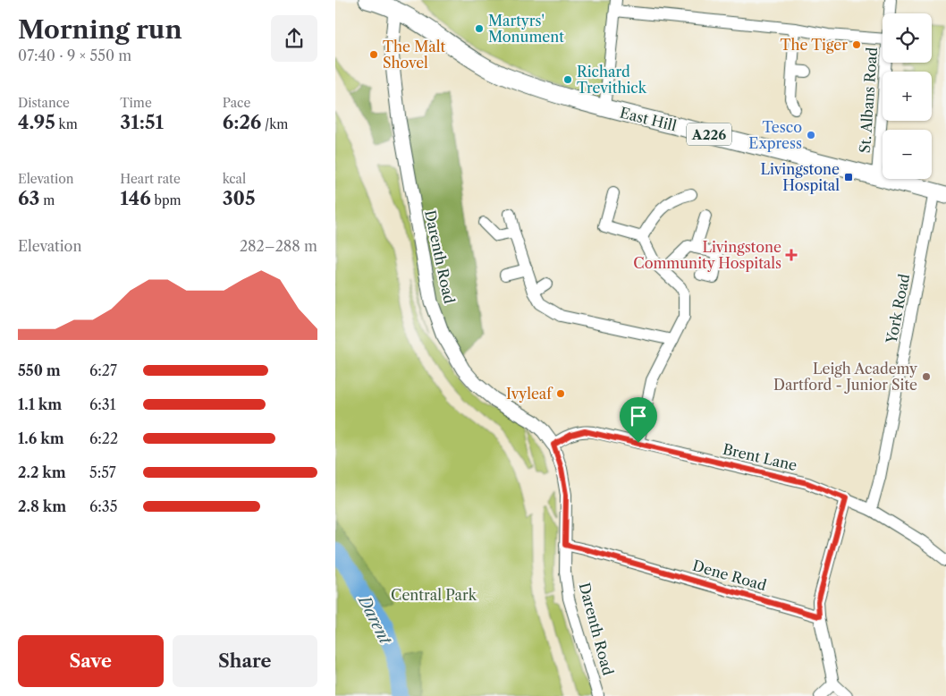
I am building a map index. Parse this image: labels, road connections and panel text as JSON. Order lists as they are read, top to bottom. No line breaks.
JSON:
{"streets":{"main road":["East Hill","A226"],"street":["St. Albans Road","Darenth Road","York Road","Brent Lane","Dene Road"]},"crossings":[["St. Albans Road","East Hill"],["East Hill","Darenth Road"],["East Hill","York Road"],["Darenth Road","Brent Lane"],["Darenth Road","Dene Road"],["York Road","Brent Lane"]],"water":["Darent"],"parks":["Central Park"],"places":{"other":["Martyrs' Monument","The Tiger","The Malt Shovel","Richard Trevithick","Tesco Express","Leigh Academy Dartford - Junior Site","Ivyleaf"],"transit":["Livingstone Hospital"],"health":["Livingstone Community Hospitals"]},"page":{"heading":["Morning run","07:40 · 9 × 550 m"],"map_buttons":["+","−"],"stats":[["Distance","4.95 km"],["Time","31:51"],["Pace","6:26 /km"],["Elevation","63 m"],["Heart rate","146 bpm"],["kcal","305"]],"chart":["Elevation","282–288 m"],"list":[{"name":"550 m","note":"6:27"},{"name":"1.1 km","note":"6:31"},{"name":"1.6 km","note":"6:22"},{"name":"2.2 km","note":"5:57"},{"name":"2.8 km","note":"6:35"}],"buttons":["Save","Share"]}}
